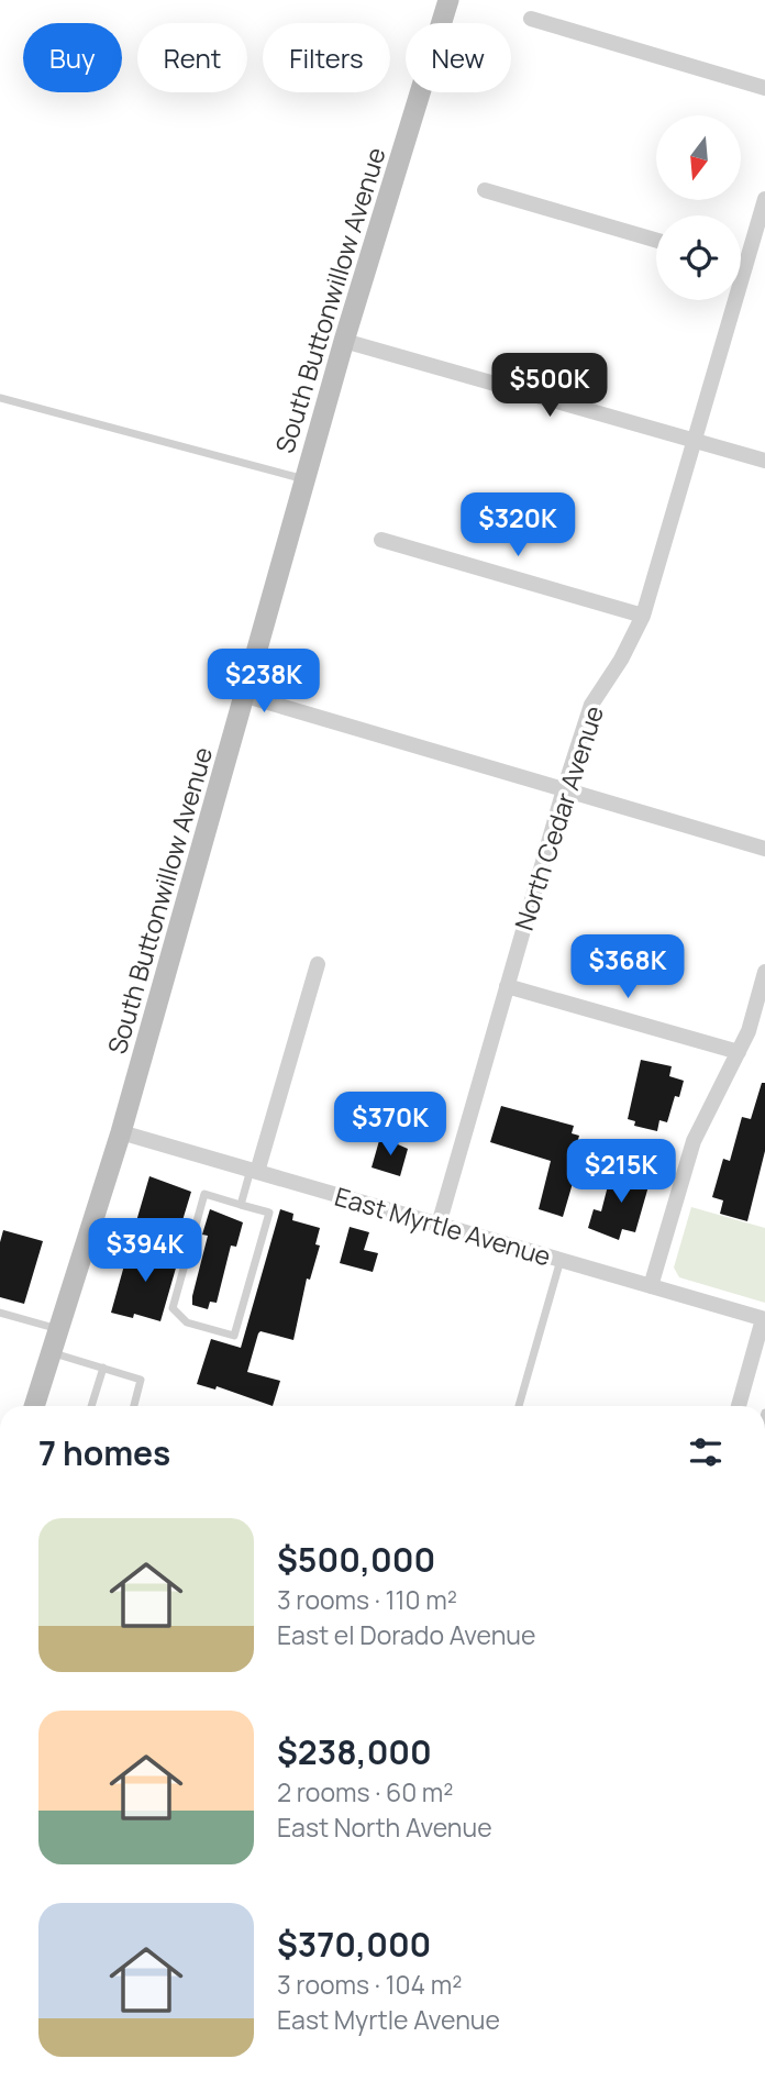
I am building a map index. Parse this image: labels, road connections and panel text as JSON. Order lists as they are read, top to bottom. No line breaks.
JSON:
{"streets":{"street":["South Buttonwillow Avenue","North Cedar Avenue","East Myrtle Avenue"]},"crossings":[["South Buttonwillow Avenue","East Myrtle Avenue"],["North Cedar Avenue","East Myrtle Avenue"]],"north":"bottom","page":{"chip":["Buy","Rent","Filters","New"],"price":["$500K","$320K","$238K","$368K","$370K","$215K","$394K"],"heading":"7 homes","list":[{"name":"$500,000","note":"3 rooms · 110 m² · East el Dorado Avenue"},{"name":"$238,000","note":"2 rooms · 60 m² · East North Avenue"},{"name":"$370,000","note":"3 rooms · 104 m² · East Myrtle Avenue"}]}}
